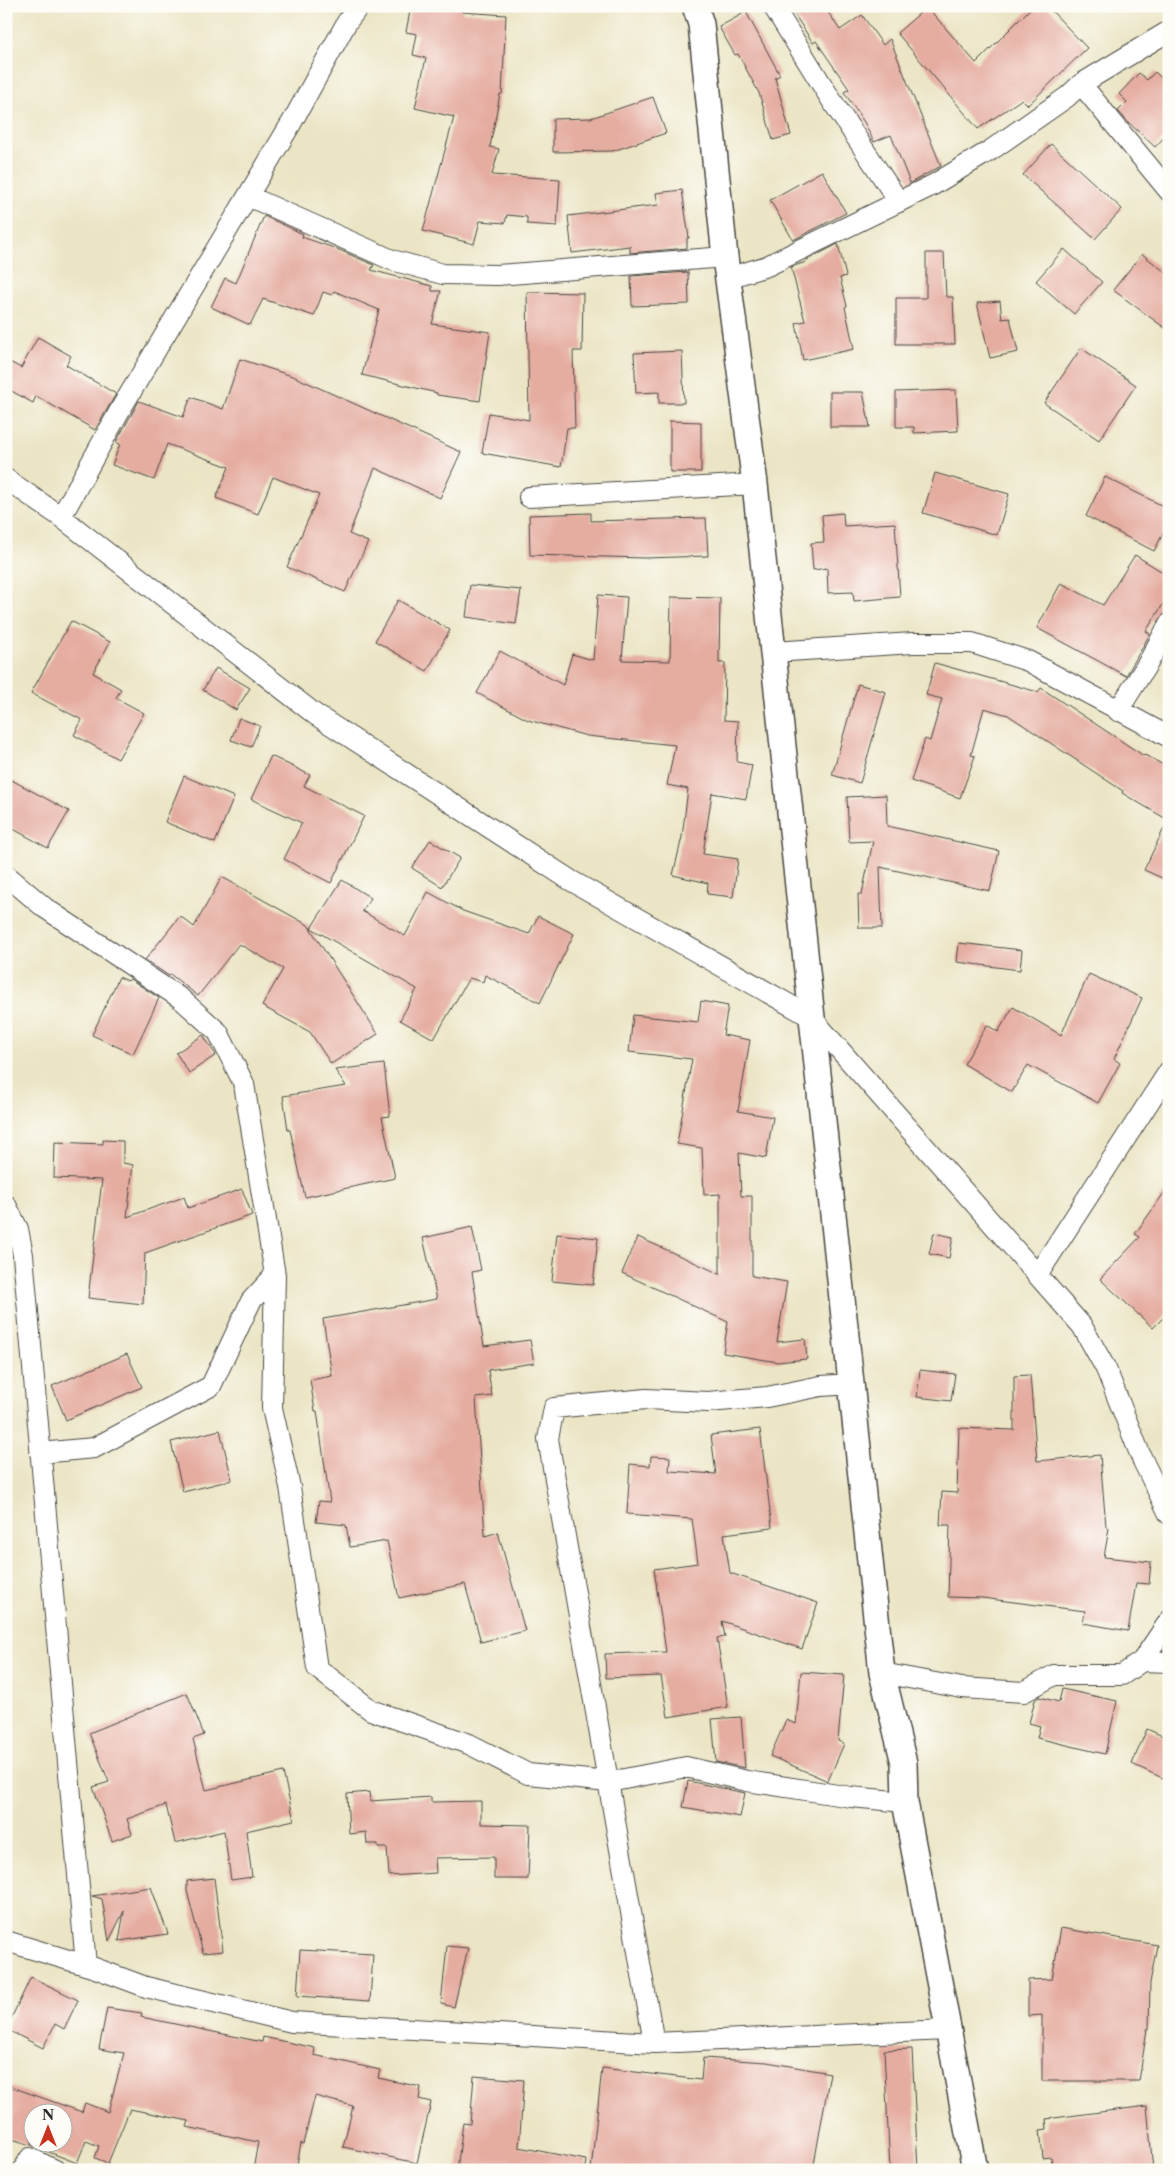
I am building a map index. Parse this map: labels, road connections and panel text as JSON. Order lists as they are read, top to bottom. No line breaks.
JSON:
{"north":"top"}
